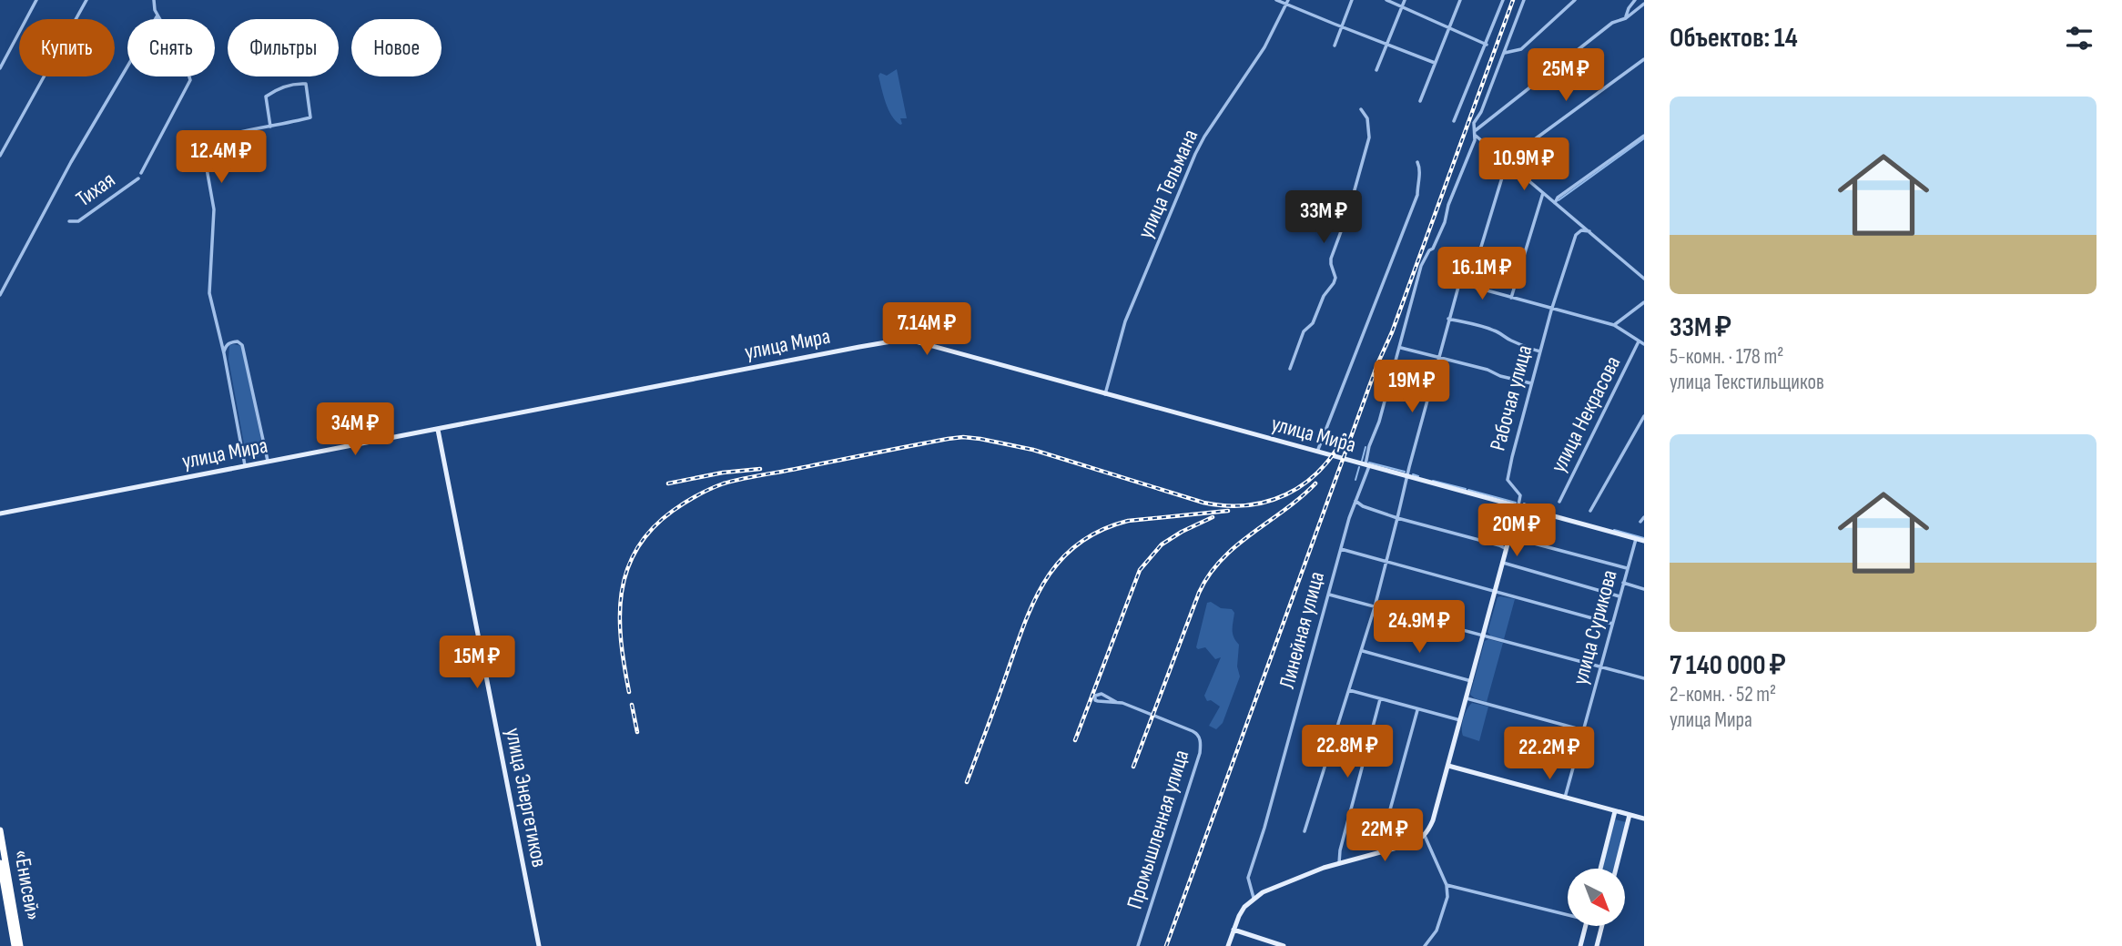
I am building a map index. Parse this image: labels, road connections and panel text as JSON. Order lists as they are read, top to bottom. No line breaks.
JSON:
{"streets":{"highway":["«Енисей»"],"main road":["улица Мира","улица Энергетиков"],"street":["улица Тельмана","Тихая","Рабочая улица","улица Некрасова","улица Сурикова","Линейная улица","Промышленная улица"]},"crossings":[["улица Тельмана","улица Мира"],["улица Мира","Рабочая улица"],["улица Мира","улица Сурикова"],["улица Мира","Линейная улица"],["улица Мира","улица Энергетиков"]],"north":"bottom right","page":{"heading":"Объектов: 14","chip":["Купить","Снять","Фильтры","Новое"],"price":["25M ₽","12.4M ₽","10.9M ₽","33M ₽","16.1M ₽","7.14M ₽","19M ₽","34M ₽","20M ₽","24.9M ₽","15M ₽","22.8M ₽","22.2M ₽","22M ₽"],"list":[{"name":"33M ₽","note":"5-комн. · 178 m² · улица Текстильщиков"},{"name":"7 140 000 ₽","note":"2-комн. · 52 m² · улица Мира"}]}}
